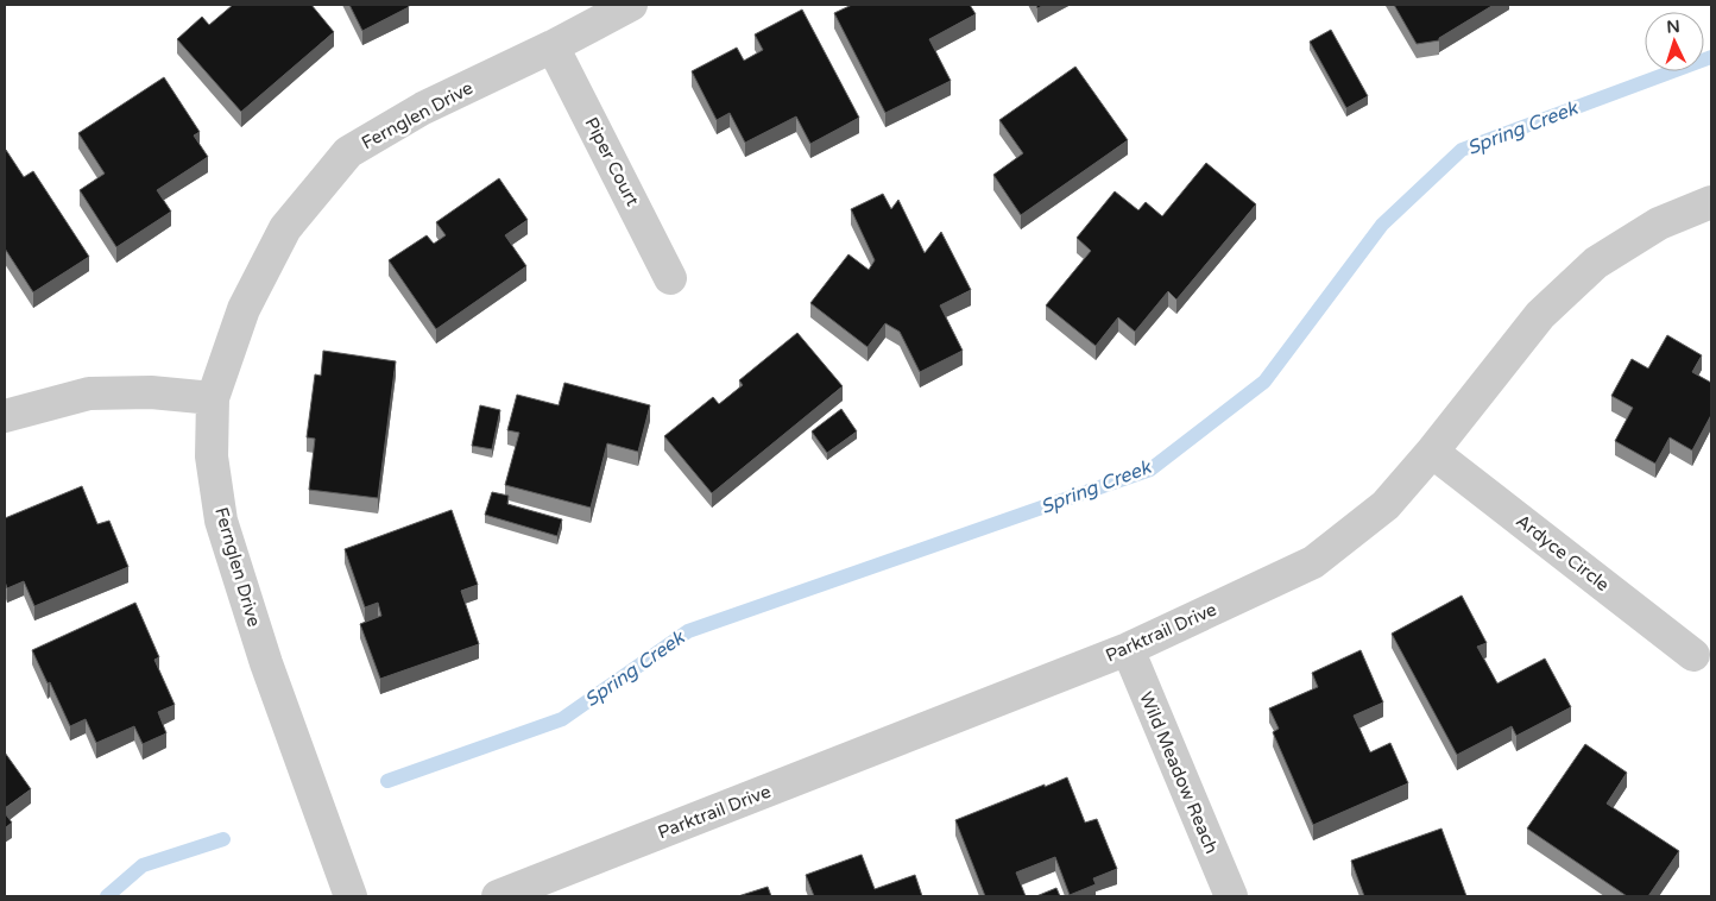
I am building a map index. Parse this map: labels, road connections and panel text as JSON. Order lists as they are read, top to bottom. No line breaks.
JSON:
{"streets":{"street":["Fernglen Drive","Piper Court","Ardyce Circle","Parktrail Drive","Wild Meadow Reach"]},"crossings":[["Fernglen Drive","Piper Court"],["Ardyce Circle","Parktrail Drive"],["Parktrail Drive","Wild Meadow Reach"]],"water":["Spring Creek"],"north":"top"}
